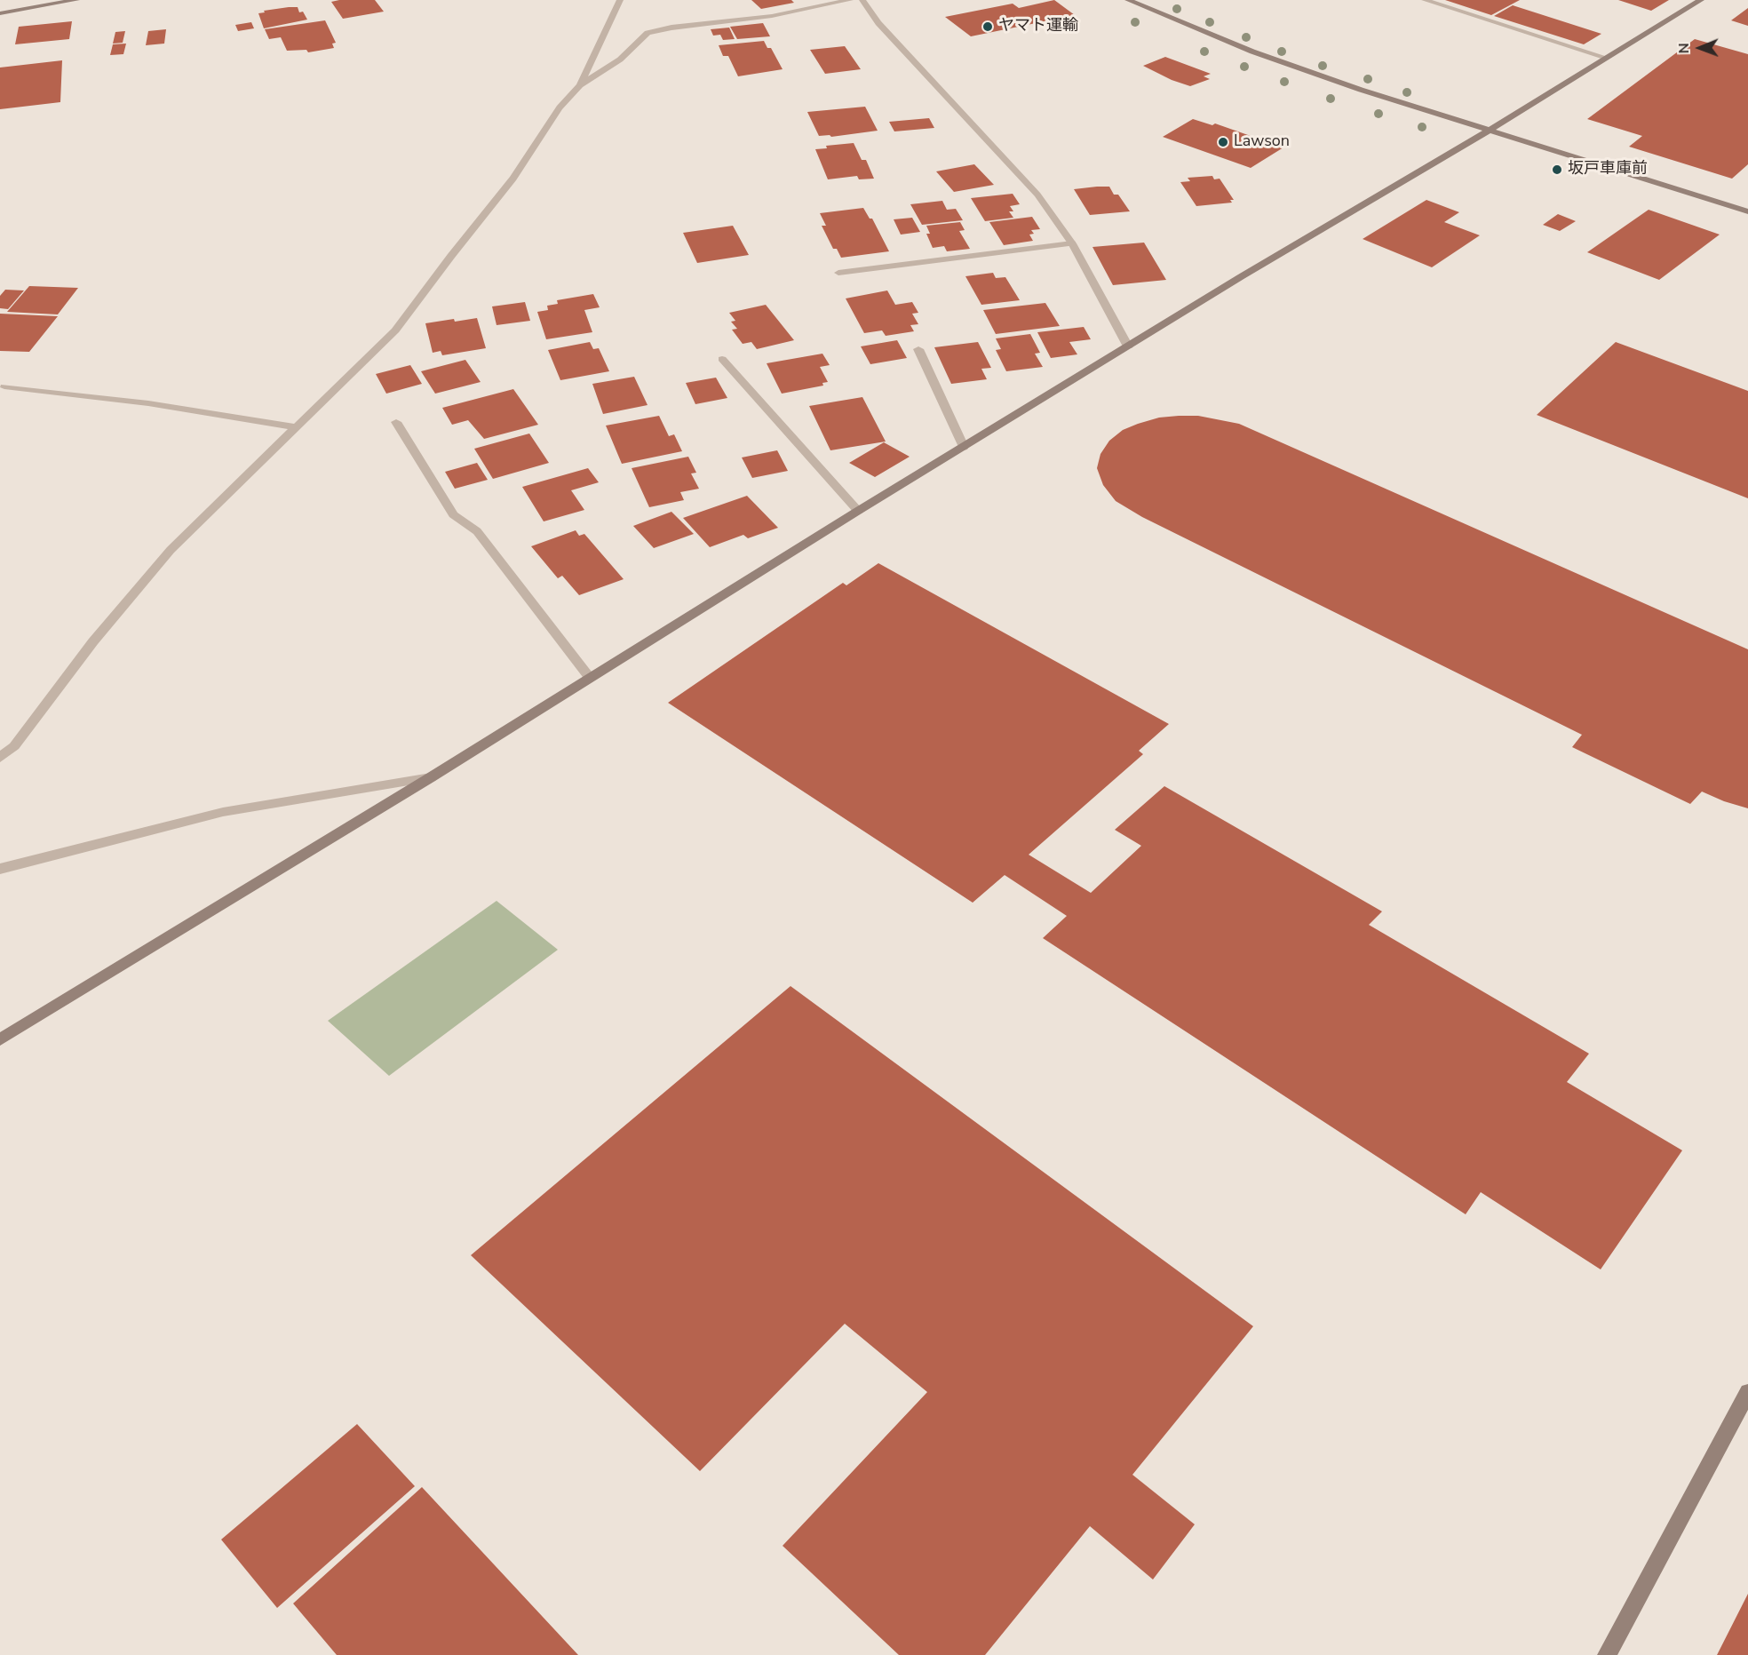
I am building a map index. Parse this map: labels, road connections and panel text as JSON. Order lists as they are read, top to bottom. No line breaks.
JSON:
{"places":["ヤマト運輸","Lawson","坂戸車庫前"],"north":"left"}
